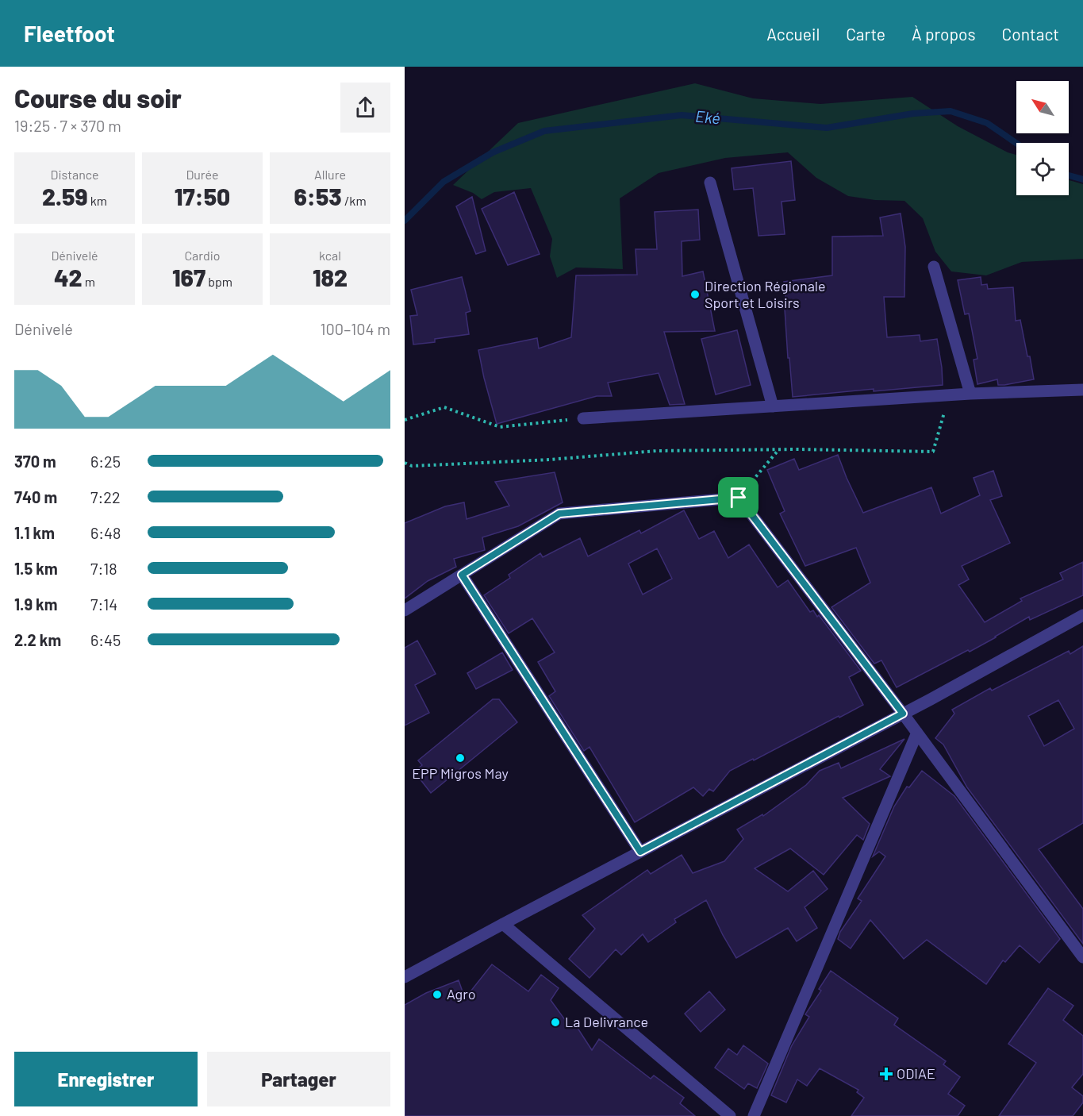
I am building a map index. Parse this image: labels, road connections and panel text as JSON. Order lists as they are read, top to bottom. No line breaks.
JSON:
{"water":["Eké"],"places":{"other":["Direction Régionale Sport et Loisirs","EPP Migros May","Agro","La Delivrance"],"health":["ODIAE"]},"north":"top left","page":{"header":"Fleetfoot","nav":["Accueil","Carte","À propos","Contact"],"heading":["Course du soir","19:25 · 7 × 370 m"],"stats":[["Distance","2.59 km"],["Durée","17:50"],["Allure","6:53 /km"],["Dénivelé","42 m"],["Cardio","167 bpm"],["kcal","182"]],"chart":["Dénivelé","100–104 m"],"list":[{"name":"370 m","note":"6:25"},{"name":"740 m","note":"7:22"},{"name":"1.1 km","note":"6:48"},{"name":"1.5 km","note":"7:18"},{"name":"1.9 km","note":"7:14"},{"name":"2.2 km","note":"6:45"}],"buttons":["Enregistrer","Partager"]}}
